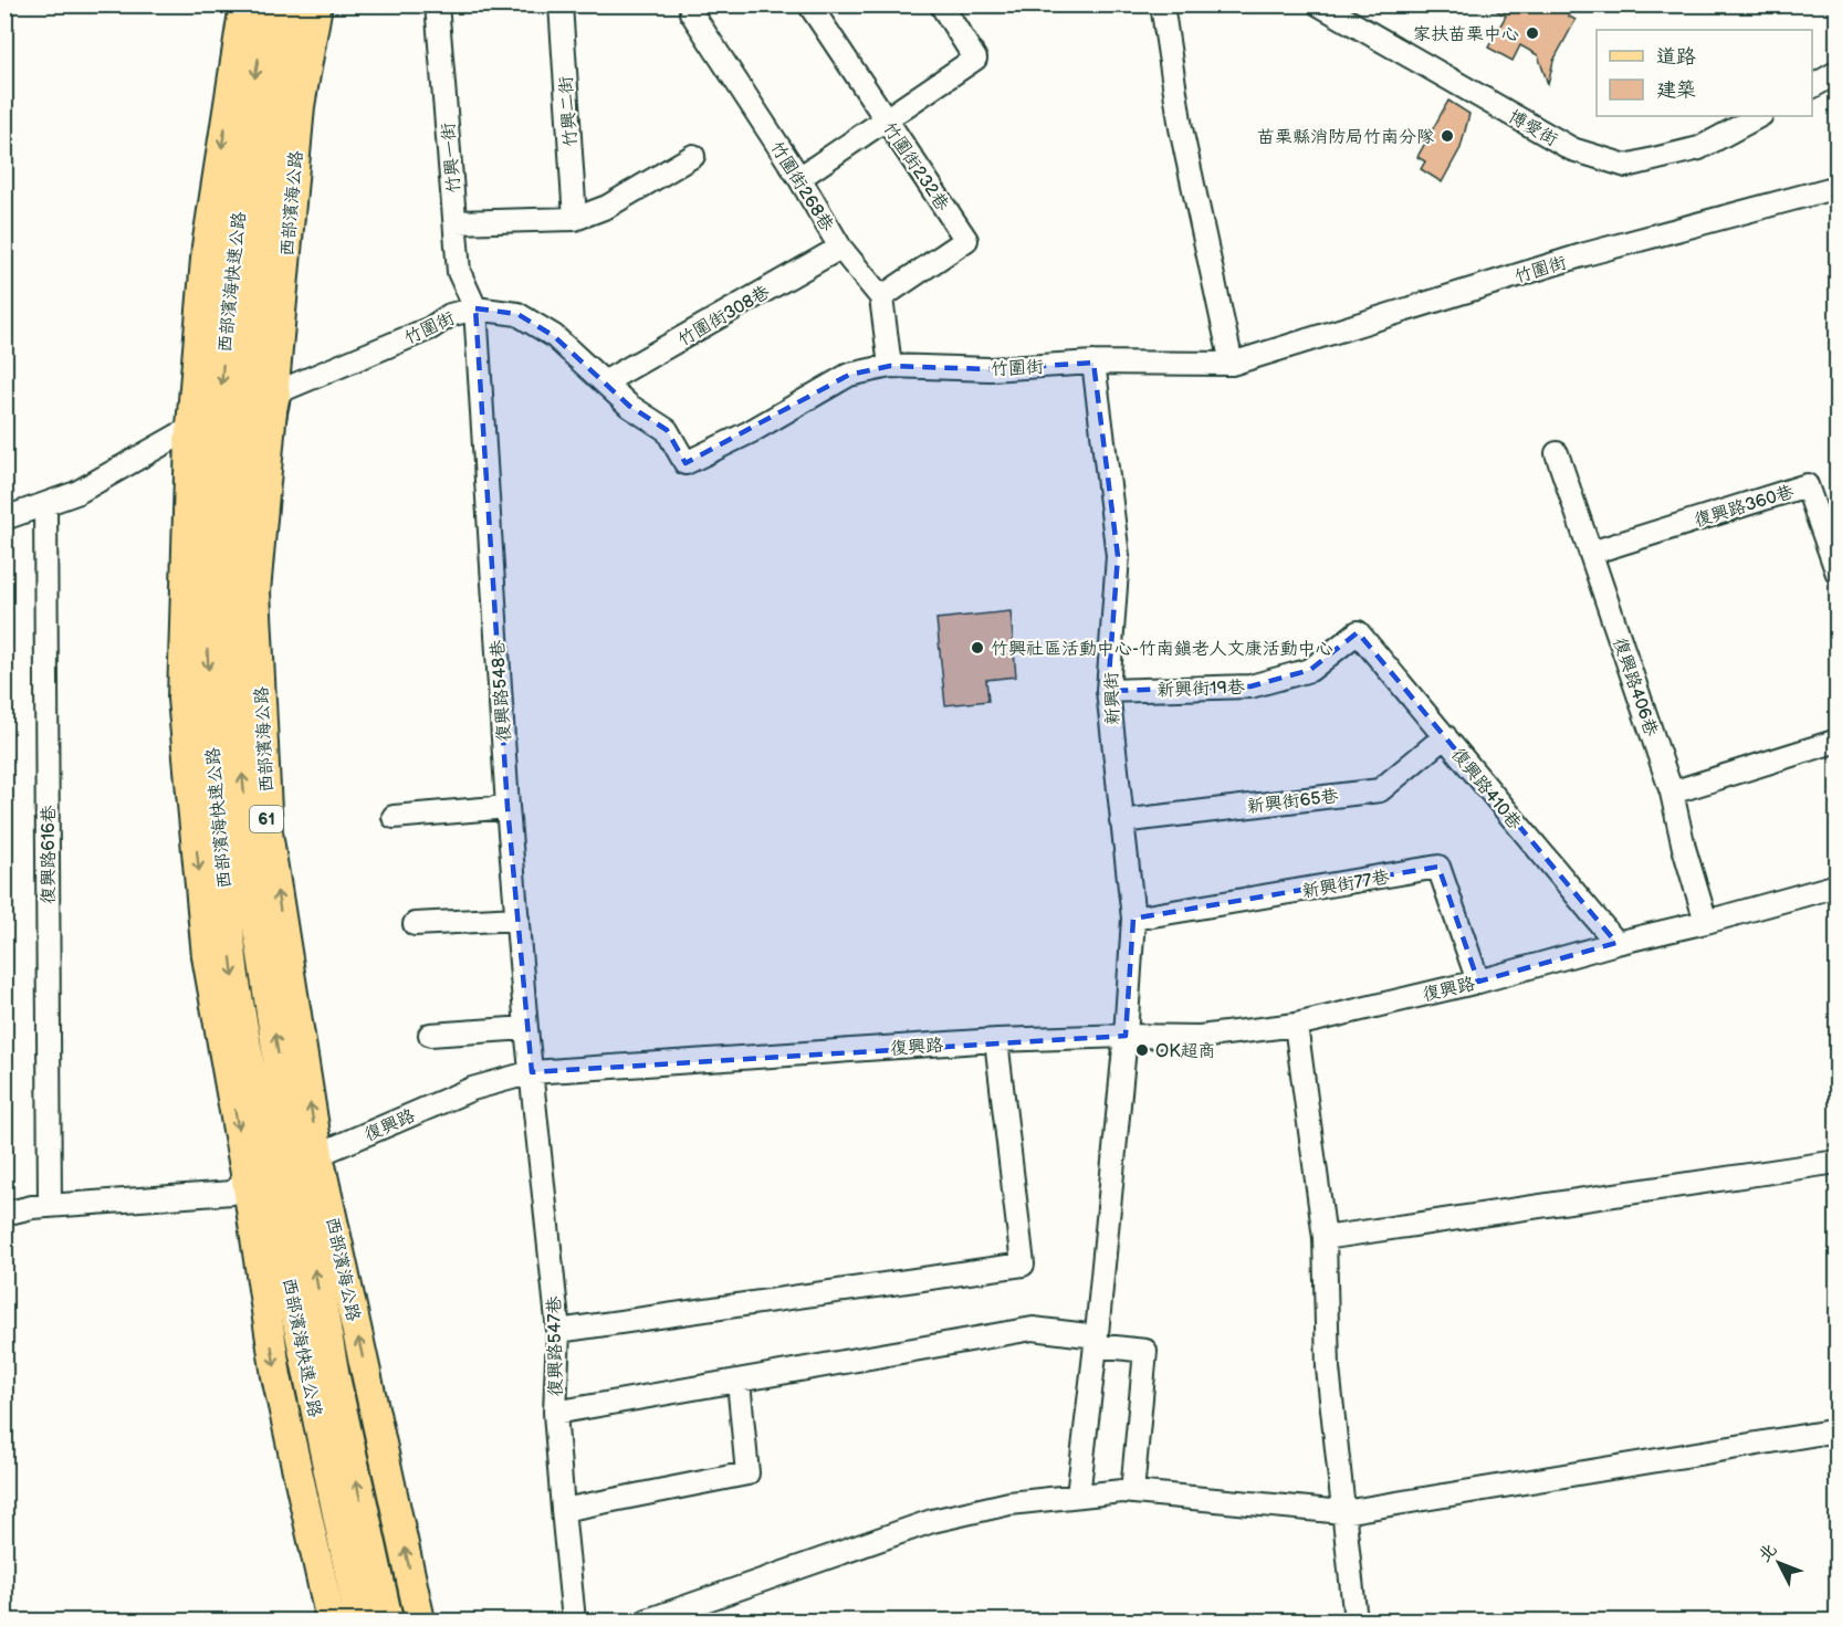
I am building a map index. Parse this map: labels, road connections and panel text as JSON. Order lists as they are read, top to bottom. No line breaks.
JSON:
{"streets":{"highway":["西部濱海快速公路","61"],"main road":["西部濱海公路"],"street":["竹興二街","博愛街","竹興一街","竹圍街232巷","竹圍街268巷","竹圍街","竹圍街308巷","復興路360巷","復興路406巷","新興街19巷","復興路548巷","新興街","復興路410巷","新興街65巷","復興路616巷","新興街77巷","復興路","復興路547巷"]},"crossings":[["竹興一街","竹圍街"],["竹興一街","復興路548巷"],["竹圍街232巷","竹圍街268巷"],["竹圍街268巷","竹圍街308巷"],["西部濱海公路","竹圍街"],["西部濱海公路","西部濱海快速公路"],["西部濱海公路","復興路"],["竹圍街","竹圍街308巷"],["竹圍街","復興路548巷"],["竹圍街","新興街"],["西部濱海快速公路","復興路"],["復興路360巷","復興路406巷"],["復興路406巷","復興路"],["新興街19巷","新興街"],["新興街19巷","復興路410巷"],["復興路548巷","復興路"],["復興路548巷","復興路547巷"],["新興街","新興街65巷"],["新興街","新興街77巷"],["新興街","復興路"],["復興路410巷","新興街65巷"],["復興路410巷","復興路"],["復興路616巷","復興路"],["新興街77巷","復興路"],["復興路","復興路547巷"]],"places":["家扶苗栗中心","苗栗縣消防局竹南分隊","竹興社區活動中心-竹南鎮老人文康活動中心","OK超商"],"legend":["道路","建築"],"north":"top left"}
